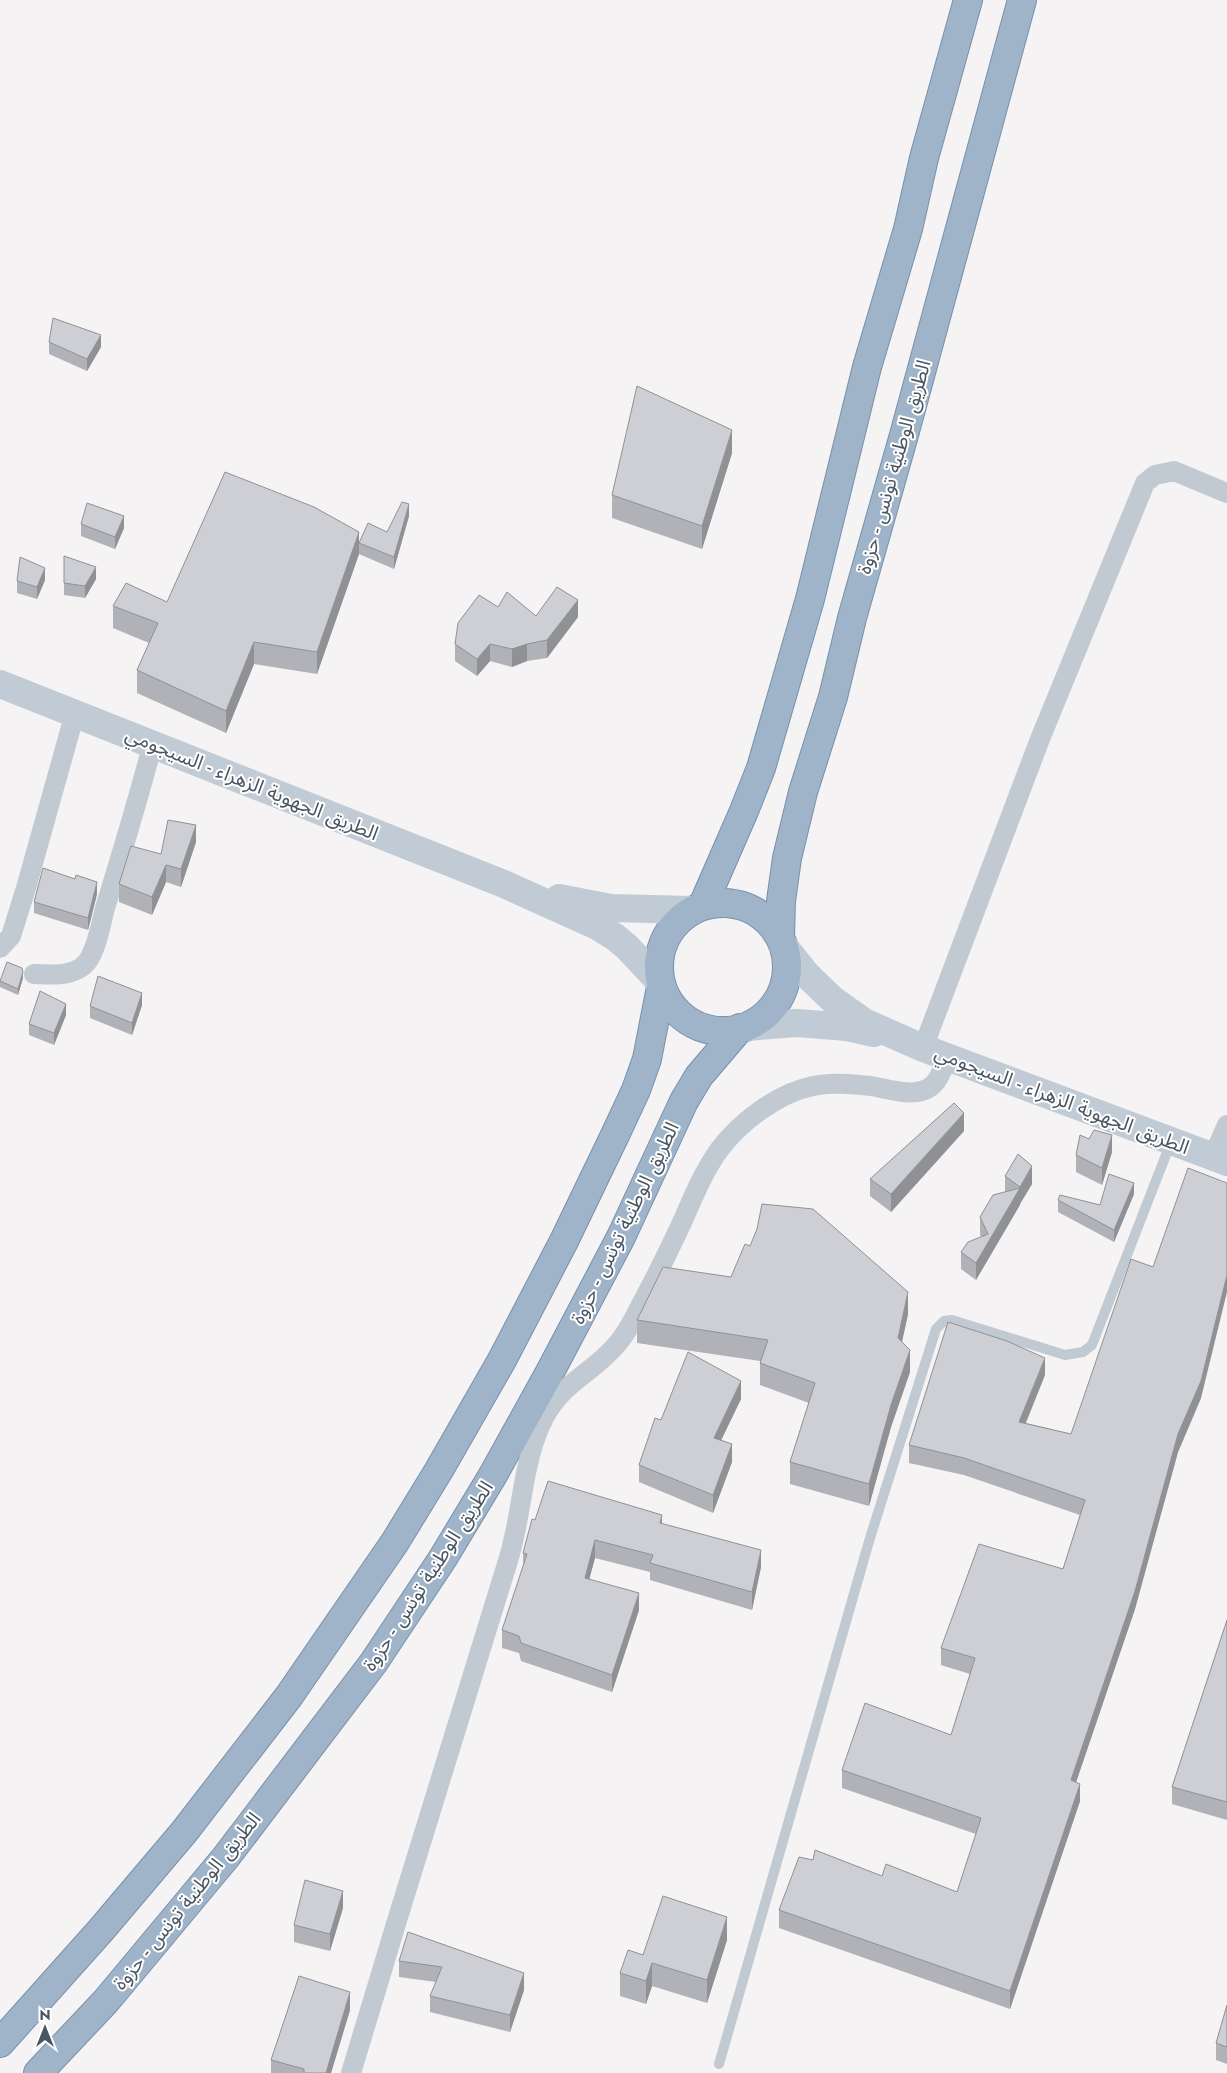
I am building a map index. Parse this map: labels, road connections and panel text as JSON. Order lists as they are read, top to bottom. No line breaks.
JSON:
{"streets":{"highway":["الطريق الوطنية تونس - حزوة"],"main road":["الطريق الجهوية الزهراء - السيجومي"]},"crossings":[["الطريق الوطنية تونس - حزوة","الطريق الجهوية الزهراء - السيجومي"]],"north":"top"}
